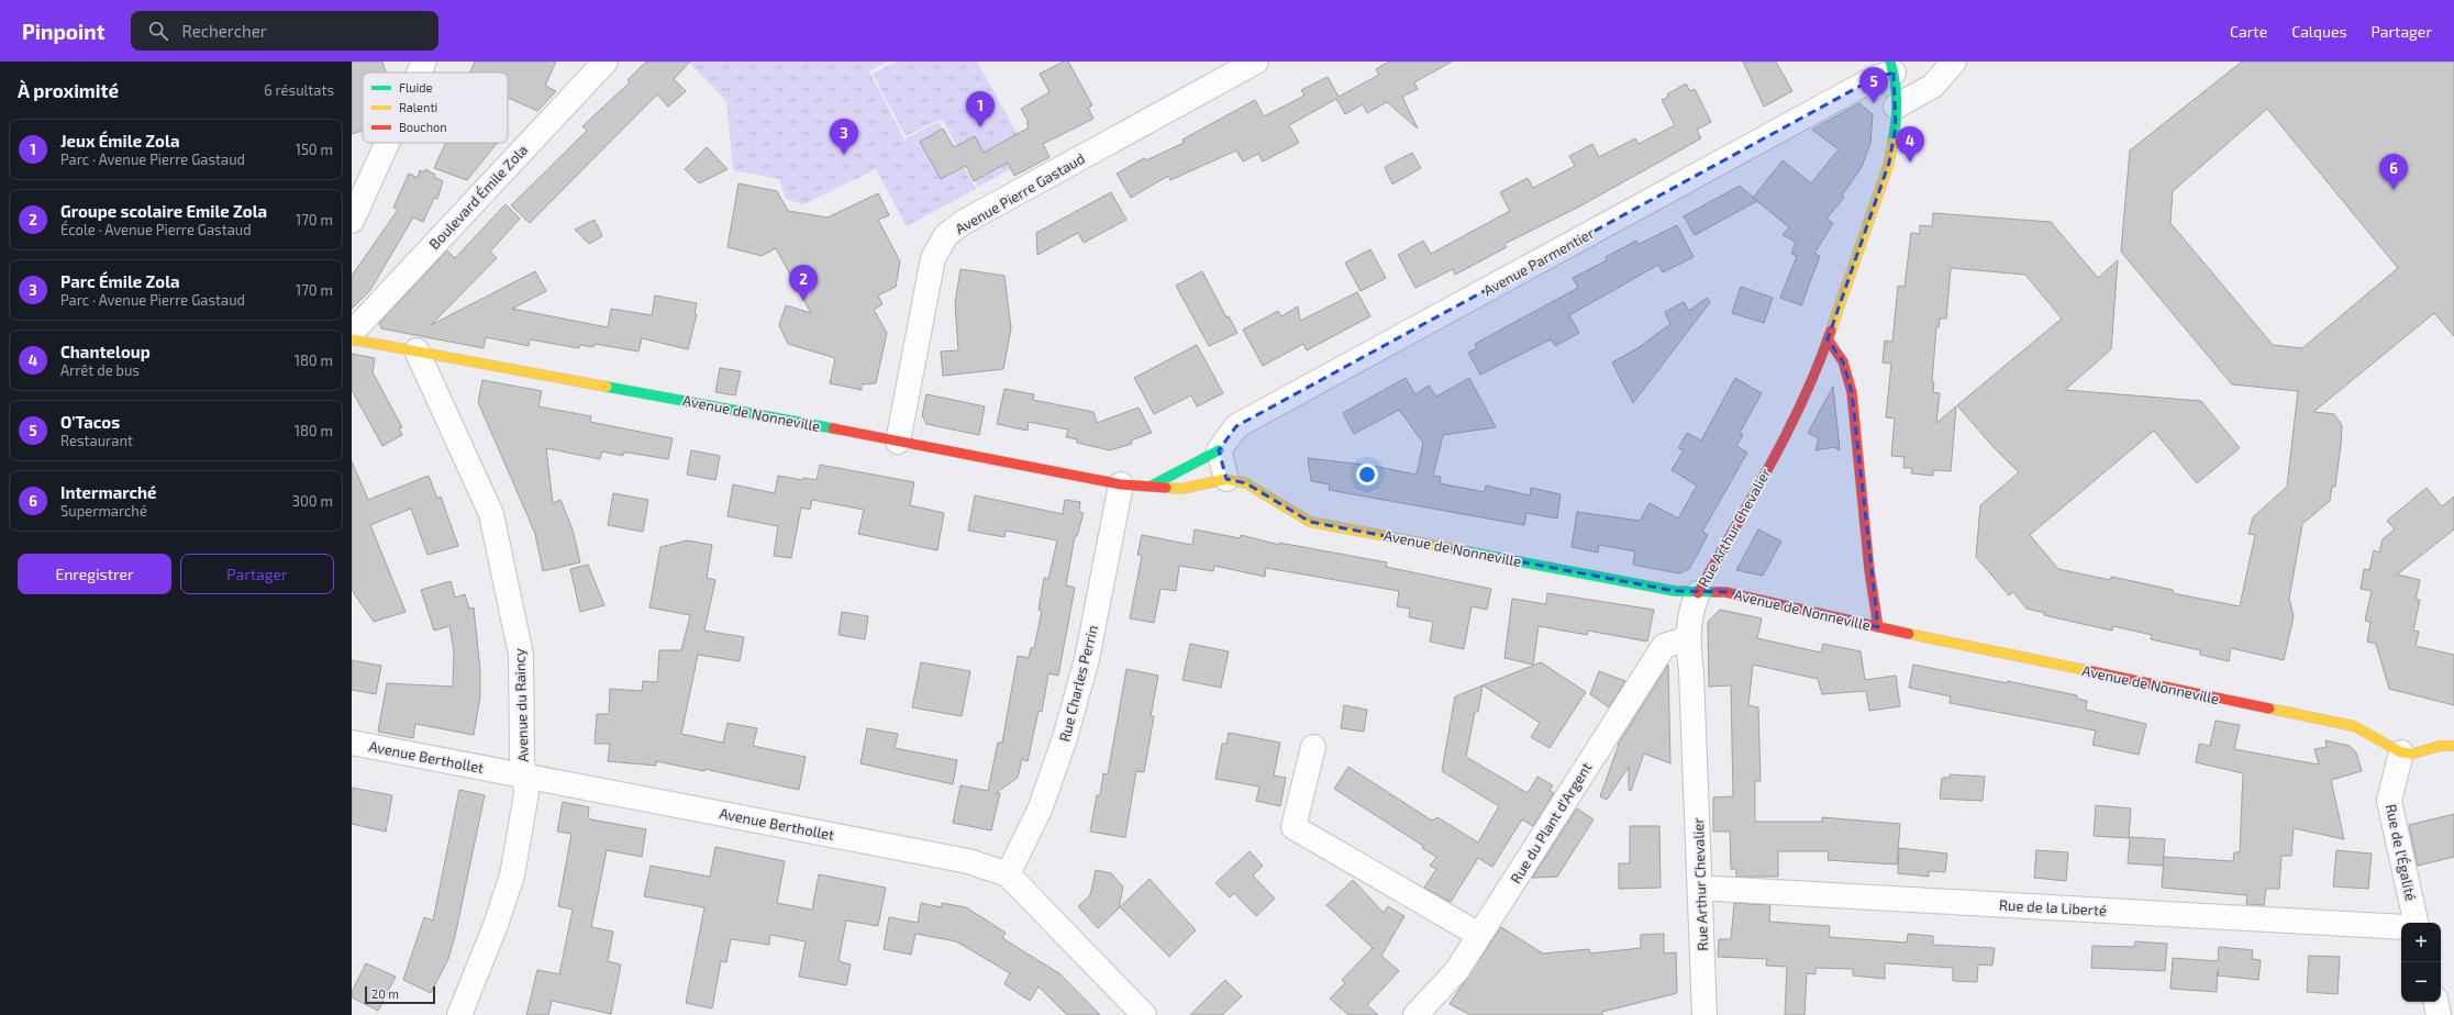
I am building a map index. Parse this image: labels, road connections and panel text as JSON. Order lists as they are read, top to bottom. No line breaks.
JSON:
{"streets":{"street":["Avenue Pierre Gastaud","Boulevard Émile Zola","Avenue Parmentier","Avenue de Nonneville","Rue Arthur Chevalier","Rue Charles Perrin","Avenue du Raincy","Avenue Berthollet","Rue du Plant d'Argent","Rue de l'Égalité","Rue de la Liberté"]},"crossings":[["Avenue Pierre Gastaud","Avenue de Nonneville"],["Avenue Parmentier","Avenue de Nonneville"],["Avenue Parmentier","Rue Arthur Chevalier"],["Avenue de Nonneville","Rue Arthur Chevalier"],["Avenue de Nonneville","Rue Charles Perrin"],["Avenue de Nonneville","Avenue du Raincy"],["Avenue de Nonneville","Rue de l'Égalité"],["Rue Arthur Chevalier","Rue du Plant d'Argent"],["Rue Arthur Chevalier","Rue de la Liberté"],["Rue Charles Perrin","Avenue Berthollet"],["Avenue du Raincy","Avenue Berthollet"]],"legend":["Fluide","Ralenti","Bouchon"],"scale_bar":"20 m","page":{"header":"Pinpoint","search":"Rechercher","nav":["Carte","Calques","Partager"],"heading":["À proximité","6 résultats"],"pins":["5","1","3","4","6","2"],"list":[{"mark":"1","name":"Jeux Émile Zola","note":"Parc · Avenue Pierre Gastaud","value":"150 m"},{"mark":"2","name":"Groupe scolaire Emile Zola","note":"École · Avenue Pierre Gastaud","value":"170 m"},{"mark":"3","name":"Parc Émile Zola","note":"Parc · Avenue Pierre Gastaud","value":"170 m"},{"mark":"4","name":"Chanteloup","note":"Arrêt de bus","value":"180 m"},{"mark":"5","name":"O'Tacos","note":"Restaurant","value":"180 m"},{"mark":"6","name":"Intermarché","note":"Supermarché","value":"300 m"}],"buttons":["Enregistrer","Partager"],"map_buttons":["+","−"],"scale":"20 m"}}
